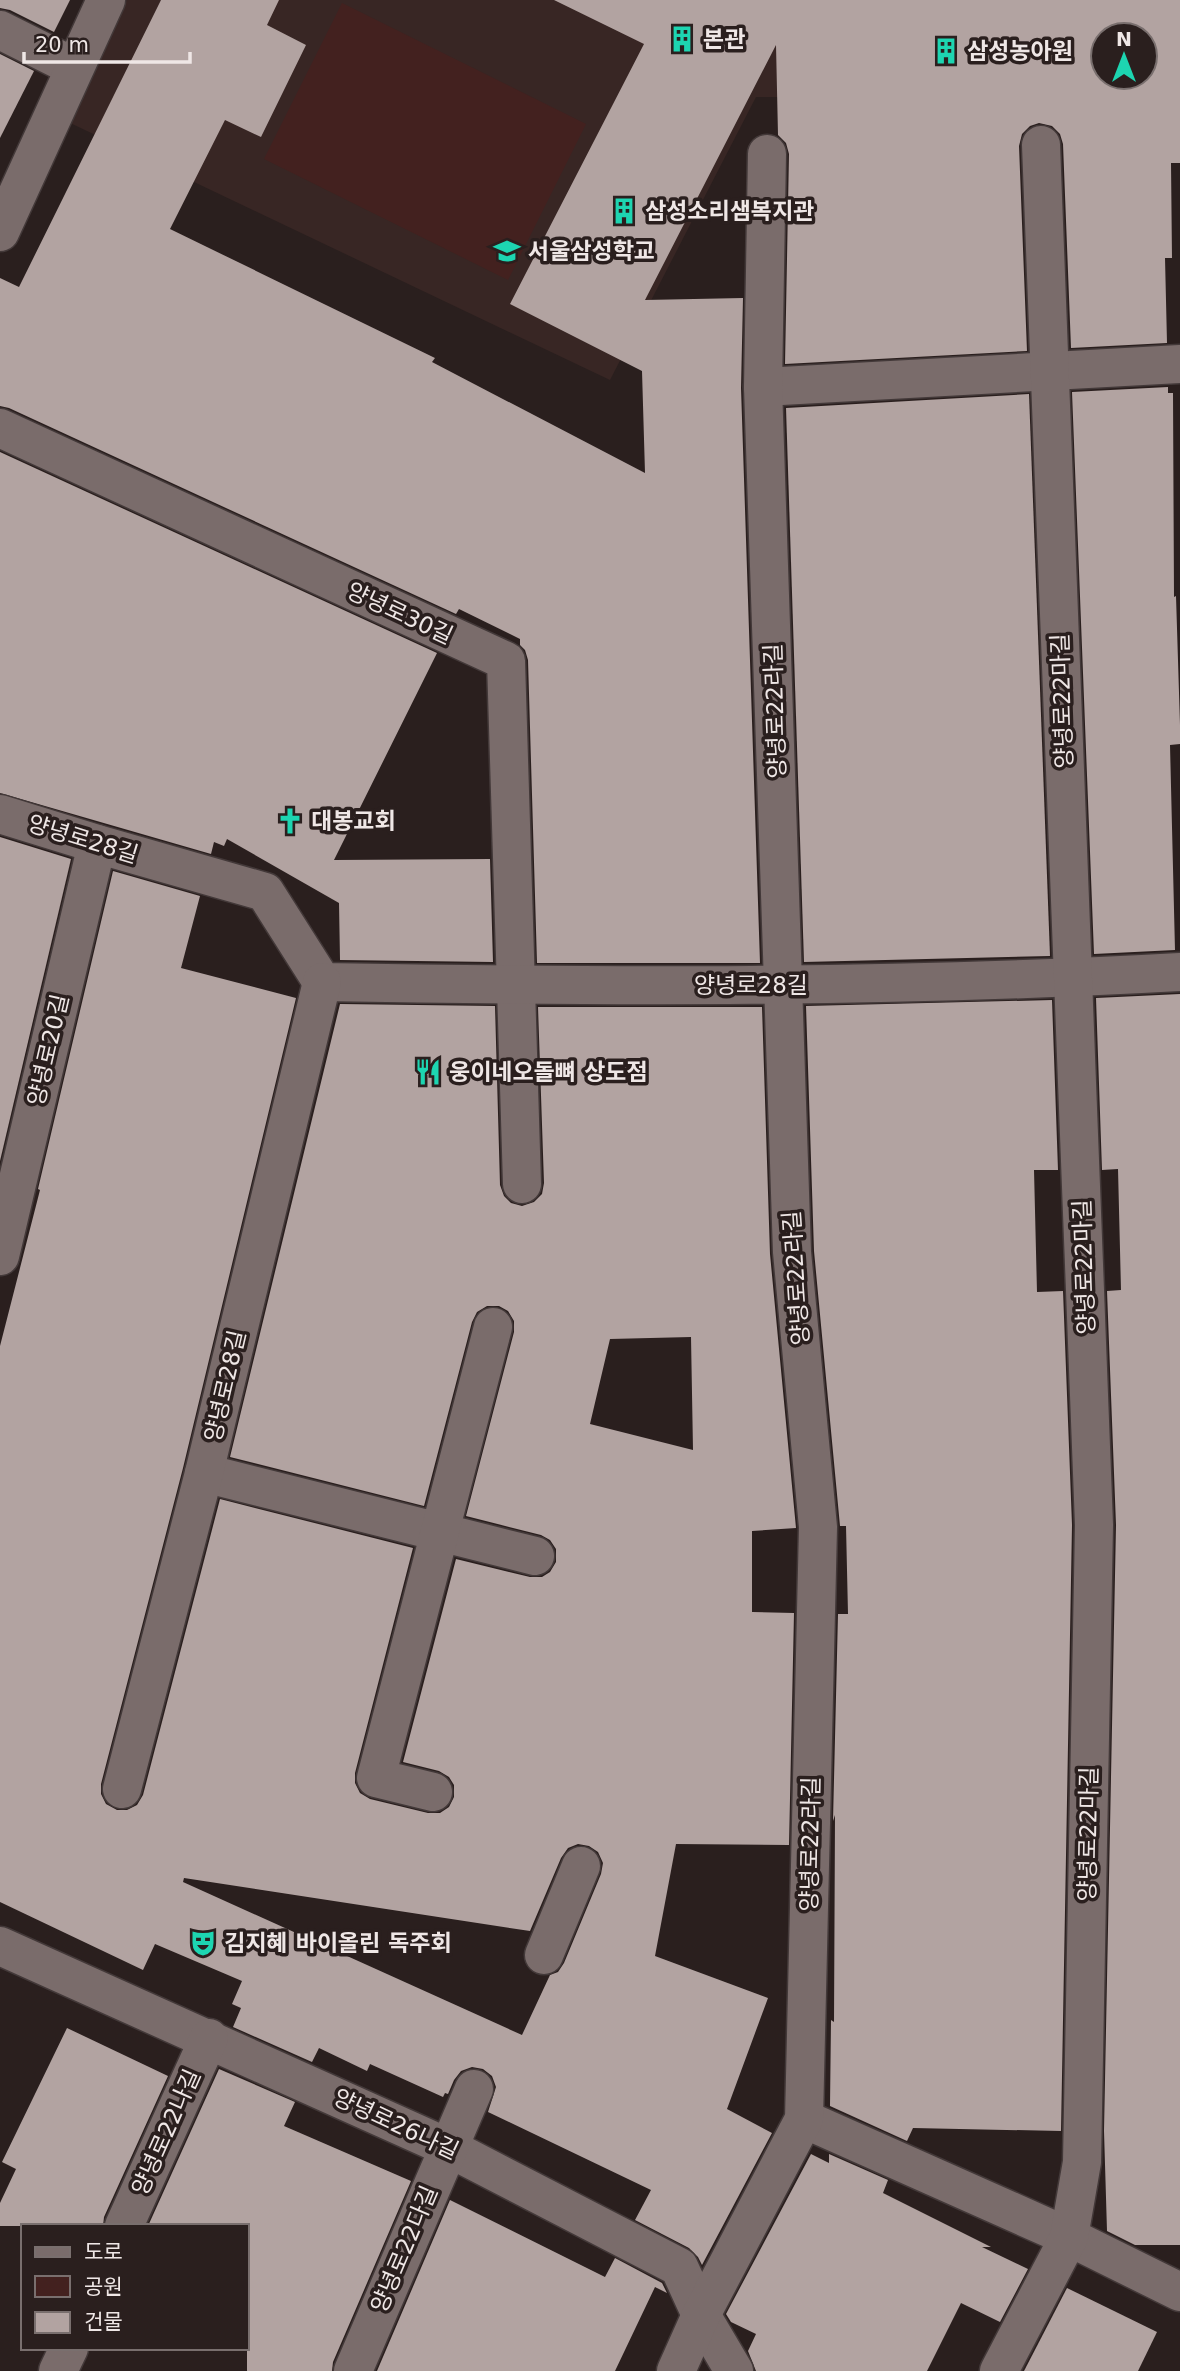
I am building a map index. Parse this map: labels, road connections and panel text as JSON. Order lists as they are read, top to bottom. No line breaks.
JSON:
{"streets":{"street":["양녕로30길","양녕로22마길","양녕로22라길","양녕로28길","양녕로20길","양녕로26나길","양녕로22나길","양녕로22다길"]},"crossings":[["양녕로30길","양녕로28길"],["양녕로22마길","양녕로28길"],["양녕로22라길","양녕로28길"],["양녕로22라길","양녕로26나길"],["양녕로28길","양녕로20길"],["양녕로26나길","양녕로22나길"],["양녕로26나길","양녕로22다길"]],"places":{"building":["본관","삼성농아원","삼성소리샘복지관"],"school or university":["서울삼성학교"],"church":["대봉교회"],"restaurant":["웅이네오돌뼈 상도점"],"theatre":["김지혜 바이올린 독주회"]},"legend":["도로","공원","건물"],"scale_bar":"20 m","north":"top"}
